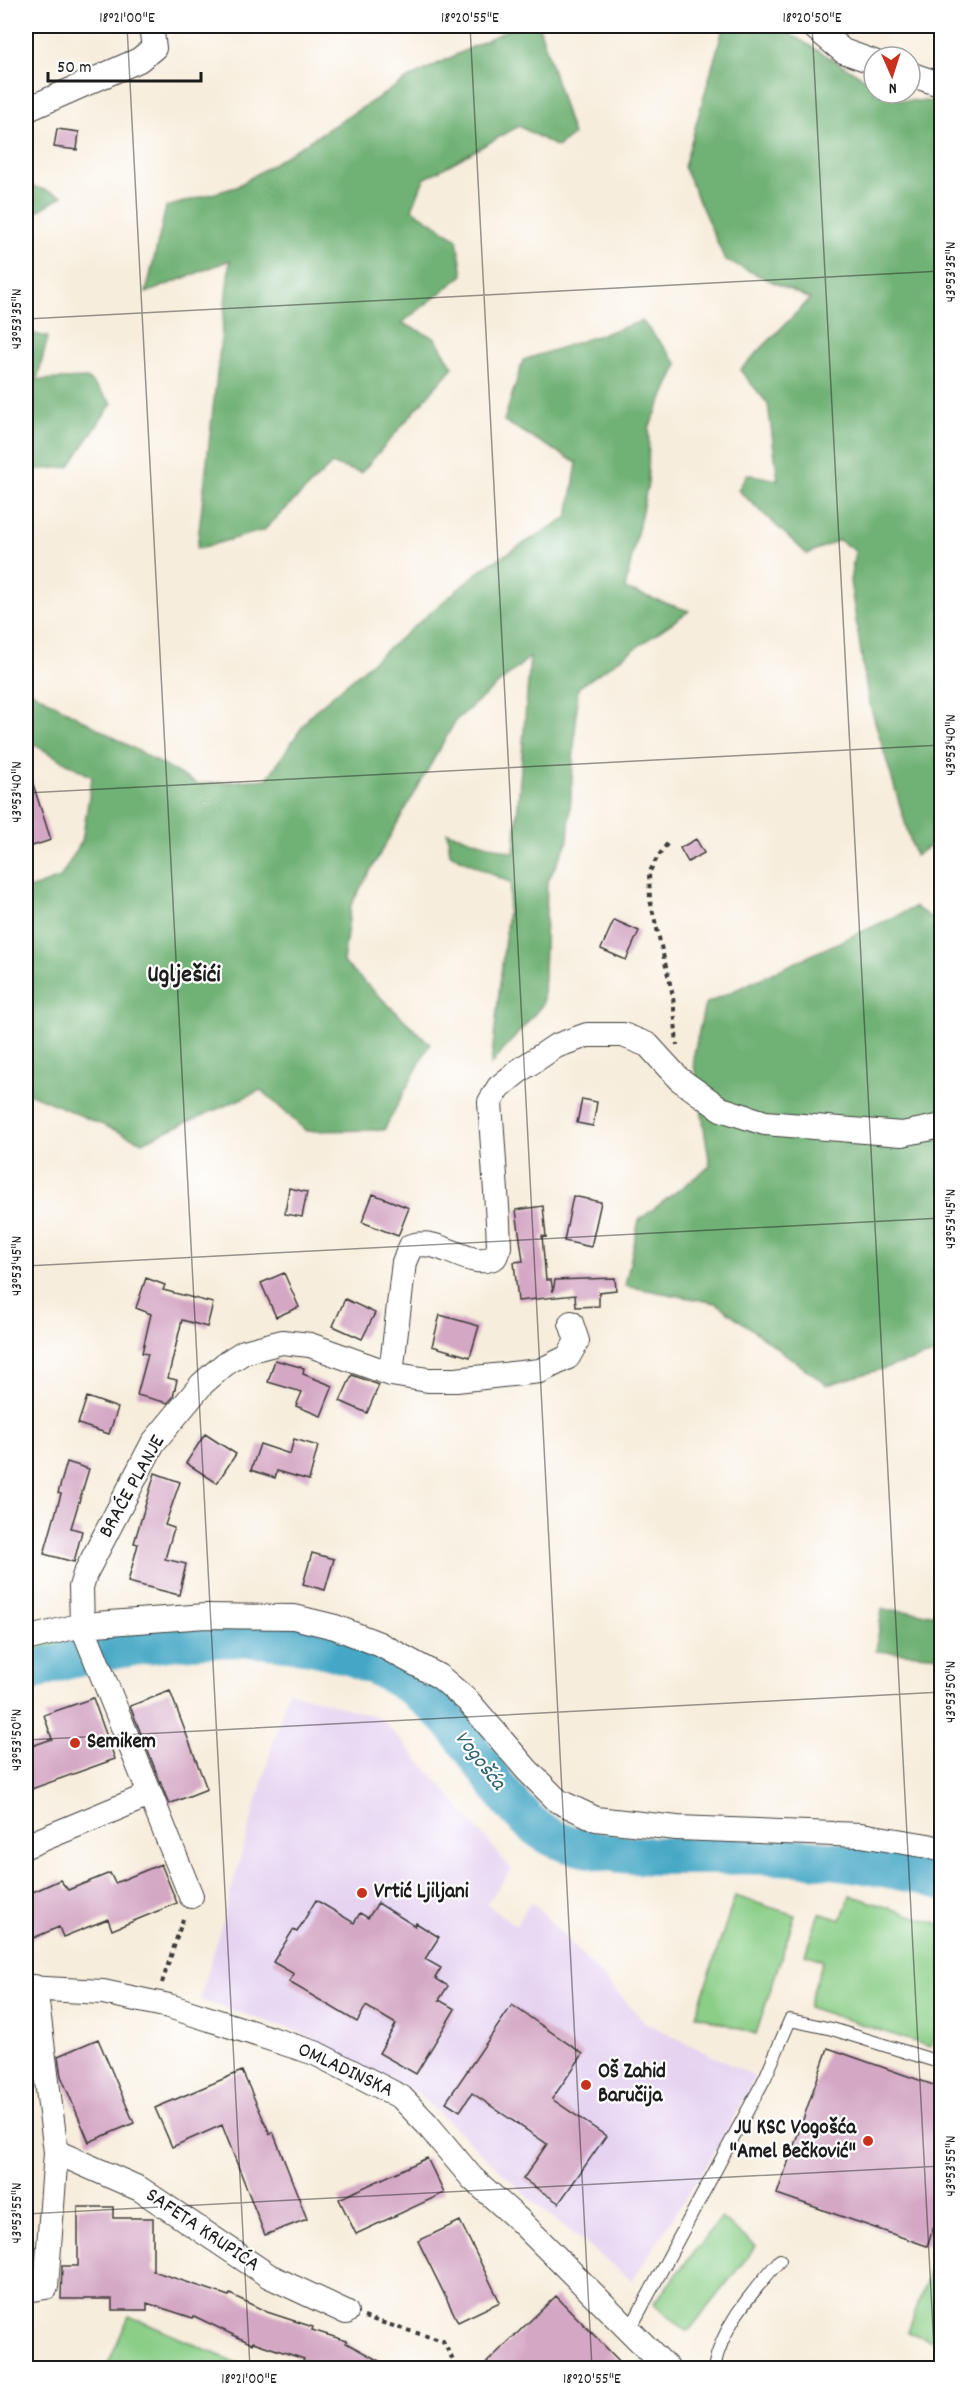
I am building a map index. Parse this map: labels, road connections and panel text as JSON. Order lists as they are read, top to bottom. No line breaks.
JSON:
{"streets":{"street":["BRAĆE PLANJE","OMLADINSKA","SAFETA KRUPIĆA"]},"districts":["Uglješići"],"water":["Vogošća"],"places":["Semikem","Vrtić Ljiljani","OŠ Zahid Baručija","JU KSC Vogošća \"Amel Bečković\""],"scale_bar":"50 m","north":"bottom","coordinates":["18°21'00\"E","18°20'55\"E","18°20'50\"E","43°53'35\"N","43°53'40\"N","43°53'45\"N","43°53'50\"N","43°53'55\"N"]}
